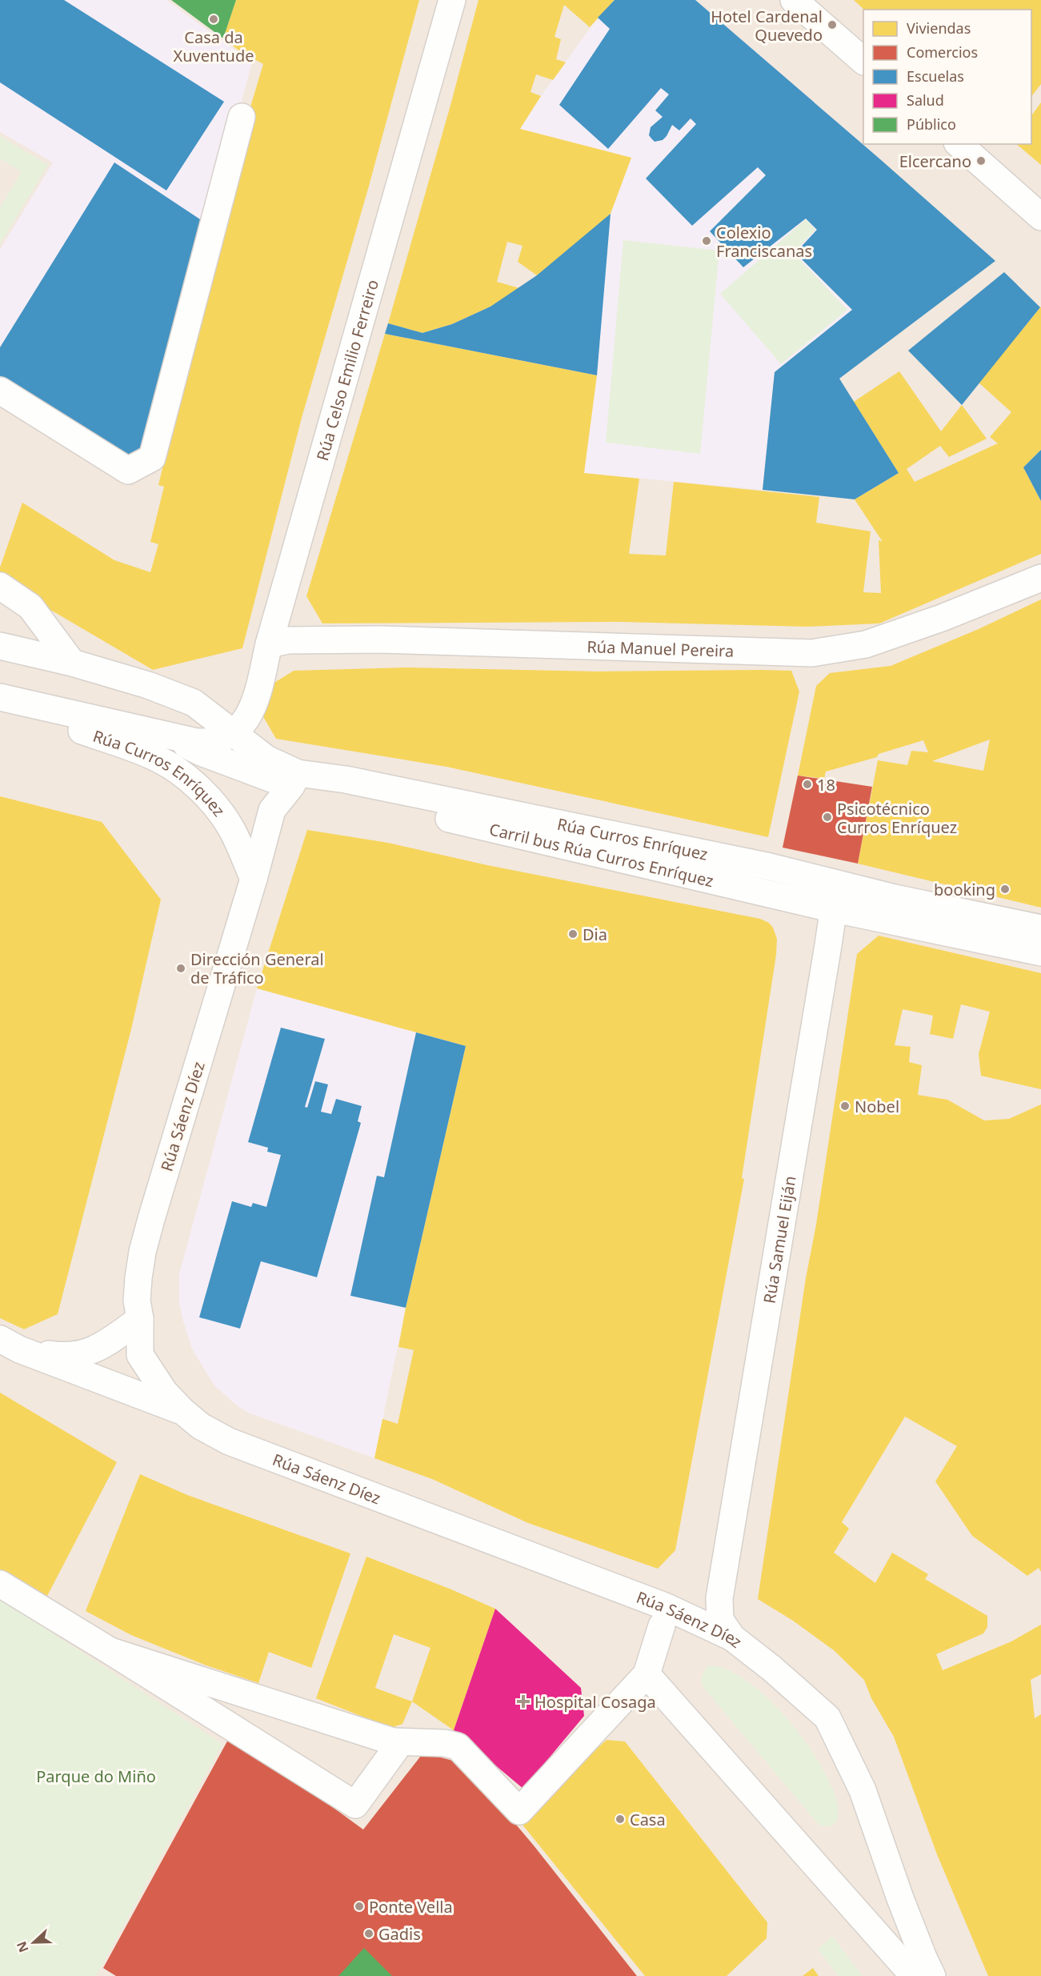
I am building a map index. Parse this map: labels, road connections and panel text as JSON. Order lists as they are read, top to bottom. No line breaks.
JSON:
{"streets":{"street":["Rúa Celso Emilio Ferreiro","Rúa Manuel Pereira","Rúa Curros Enríquez","Carril bus Rúa Curros Enríquez","Rúa Sáenz Díez","Rúa Samuel Eiján"]},"crossings":[["Rúa Celso Emilio Ferreiro","Rúa Manuel Pereira"],["Rúa Celso Emilio Ferreiro","Rúa Curros Enríquez"],["Rúa Curros Enríquez","Carril bus Rúa Curros Enríquez"],["Rúa Curros Enríquez","Rúa Sáenz Díez"],["Rúa Curros Enríquez","Rúa Samuel Eiján"],["Carril bus Rúa Curros Enríquez","Rúa Sáenz Díez"],["Carril bus Rúa Curros Enríquez","Rúa Samuel Eiján"],["Rúa Sáenz Díez","Rúa Samuel Eiján"]],"parks":["Parque do Miño"],"places":{"other":["Casa da Xuventude","Hotel Cardenal Quevedo","Elcercano","Colexio Franciscanas","18","Psicotécnico Curros Enríquez","booking","Dia","Dirección General de Tráfico","Nobel","Casa","Ponte Vella","Gadis"],"health":["Hospital Cosaga"]},"legend":["Viviendas","Comercios","Escuelas","Salud","Público"],"north":"left"}
